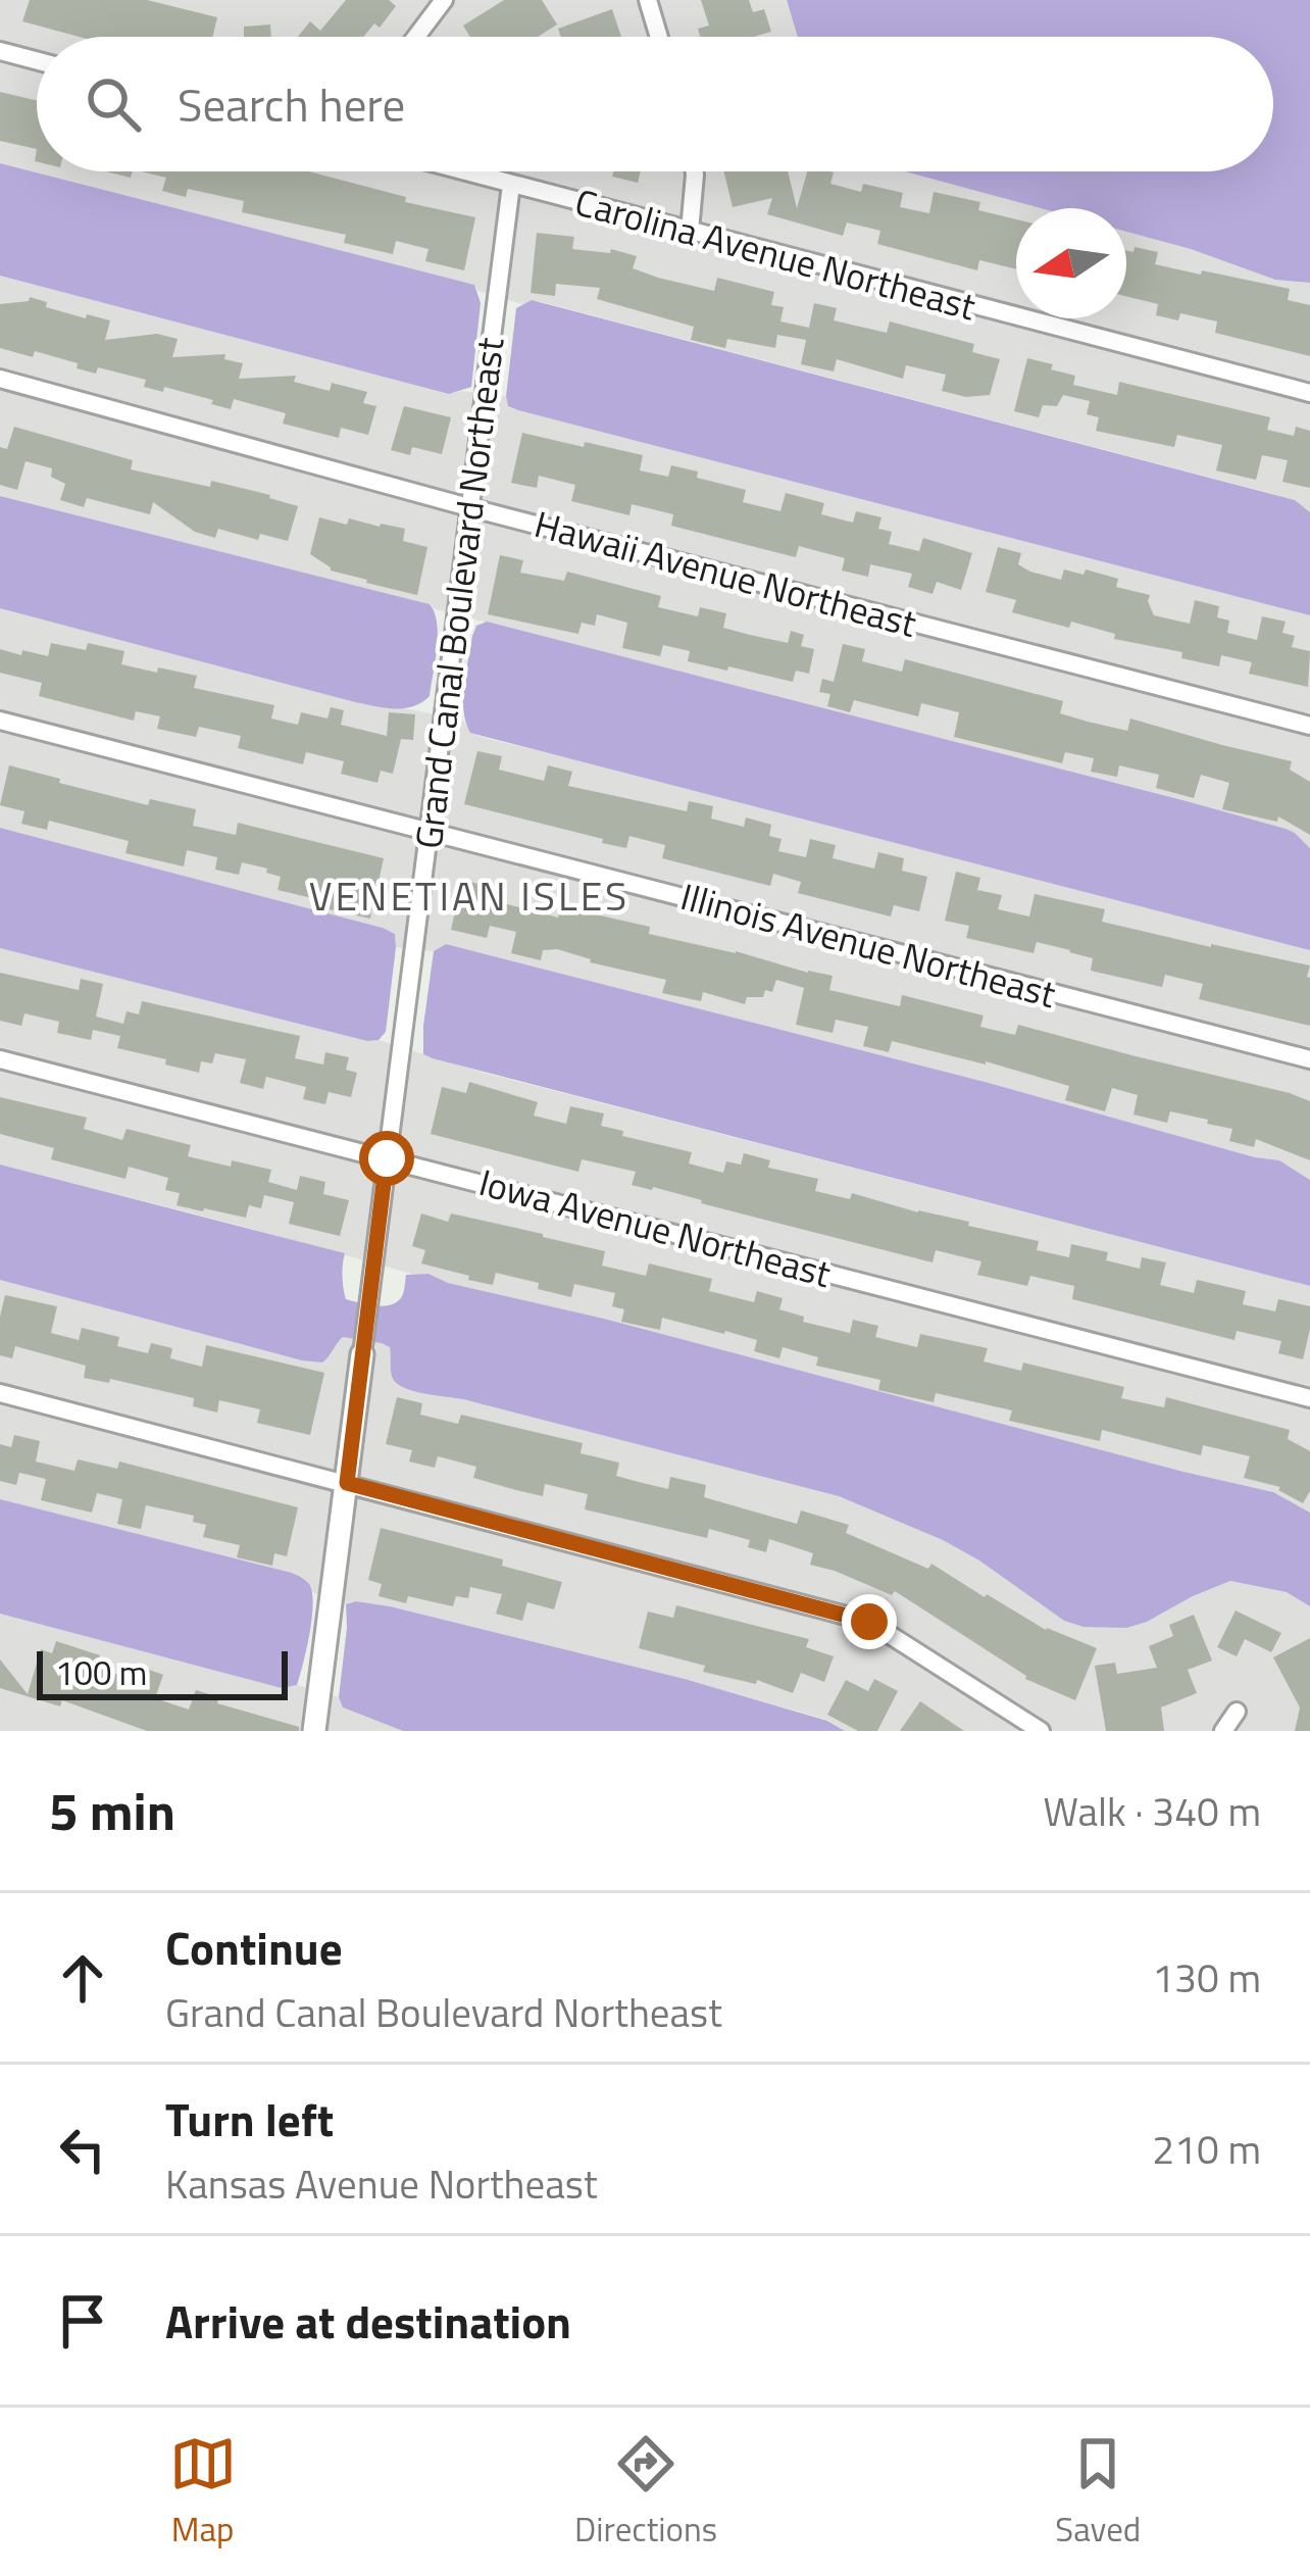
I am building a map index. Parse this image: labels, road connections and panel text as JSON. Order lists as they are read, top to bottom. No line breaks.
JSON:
{"streets":{"street":["Carolina Avenue Northeast","Hawaii Avenue Northeast","Grand Canal Boulevard Northeast","Illinois Avenue Northeast","Iowa Avenue Northeast"]},"crossings":[["Carolina Avenue Northeast","Grand Canal Boulevard Northeast"],["Hawaii Avenue Northeast","Grand Canal Boulevard Northeast"],["Grand Canal Boulevard Northeast","Illinois Avenue Northeast"],["Grand Canal Boulevard Northeast","Iowa Avenue Northeast"]],"districts":["VENETIAN ISLES"],"scale_bar":"100 m","north":"left","page":{"search":"Search here","scale":"100 m","heading":["5 min","Walk · 340 m"],"list":[["Continue","Grand Canal Boulevard Northeast","130 m"],["Turn left","Kansas Avenue Northeast","210 m"],"Arrive at destination"],"nav":["Map","Directions","Saved"]}}
